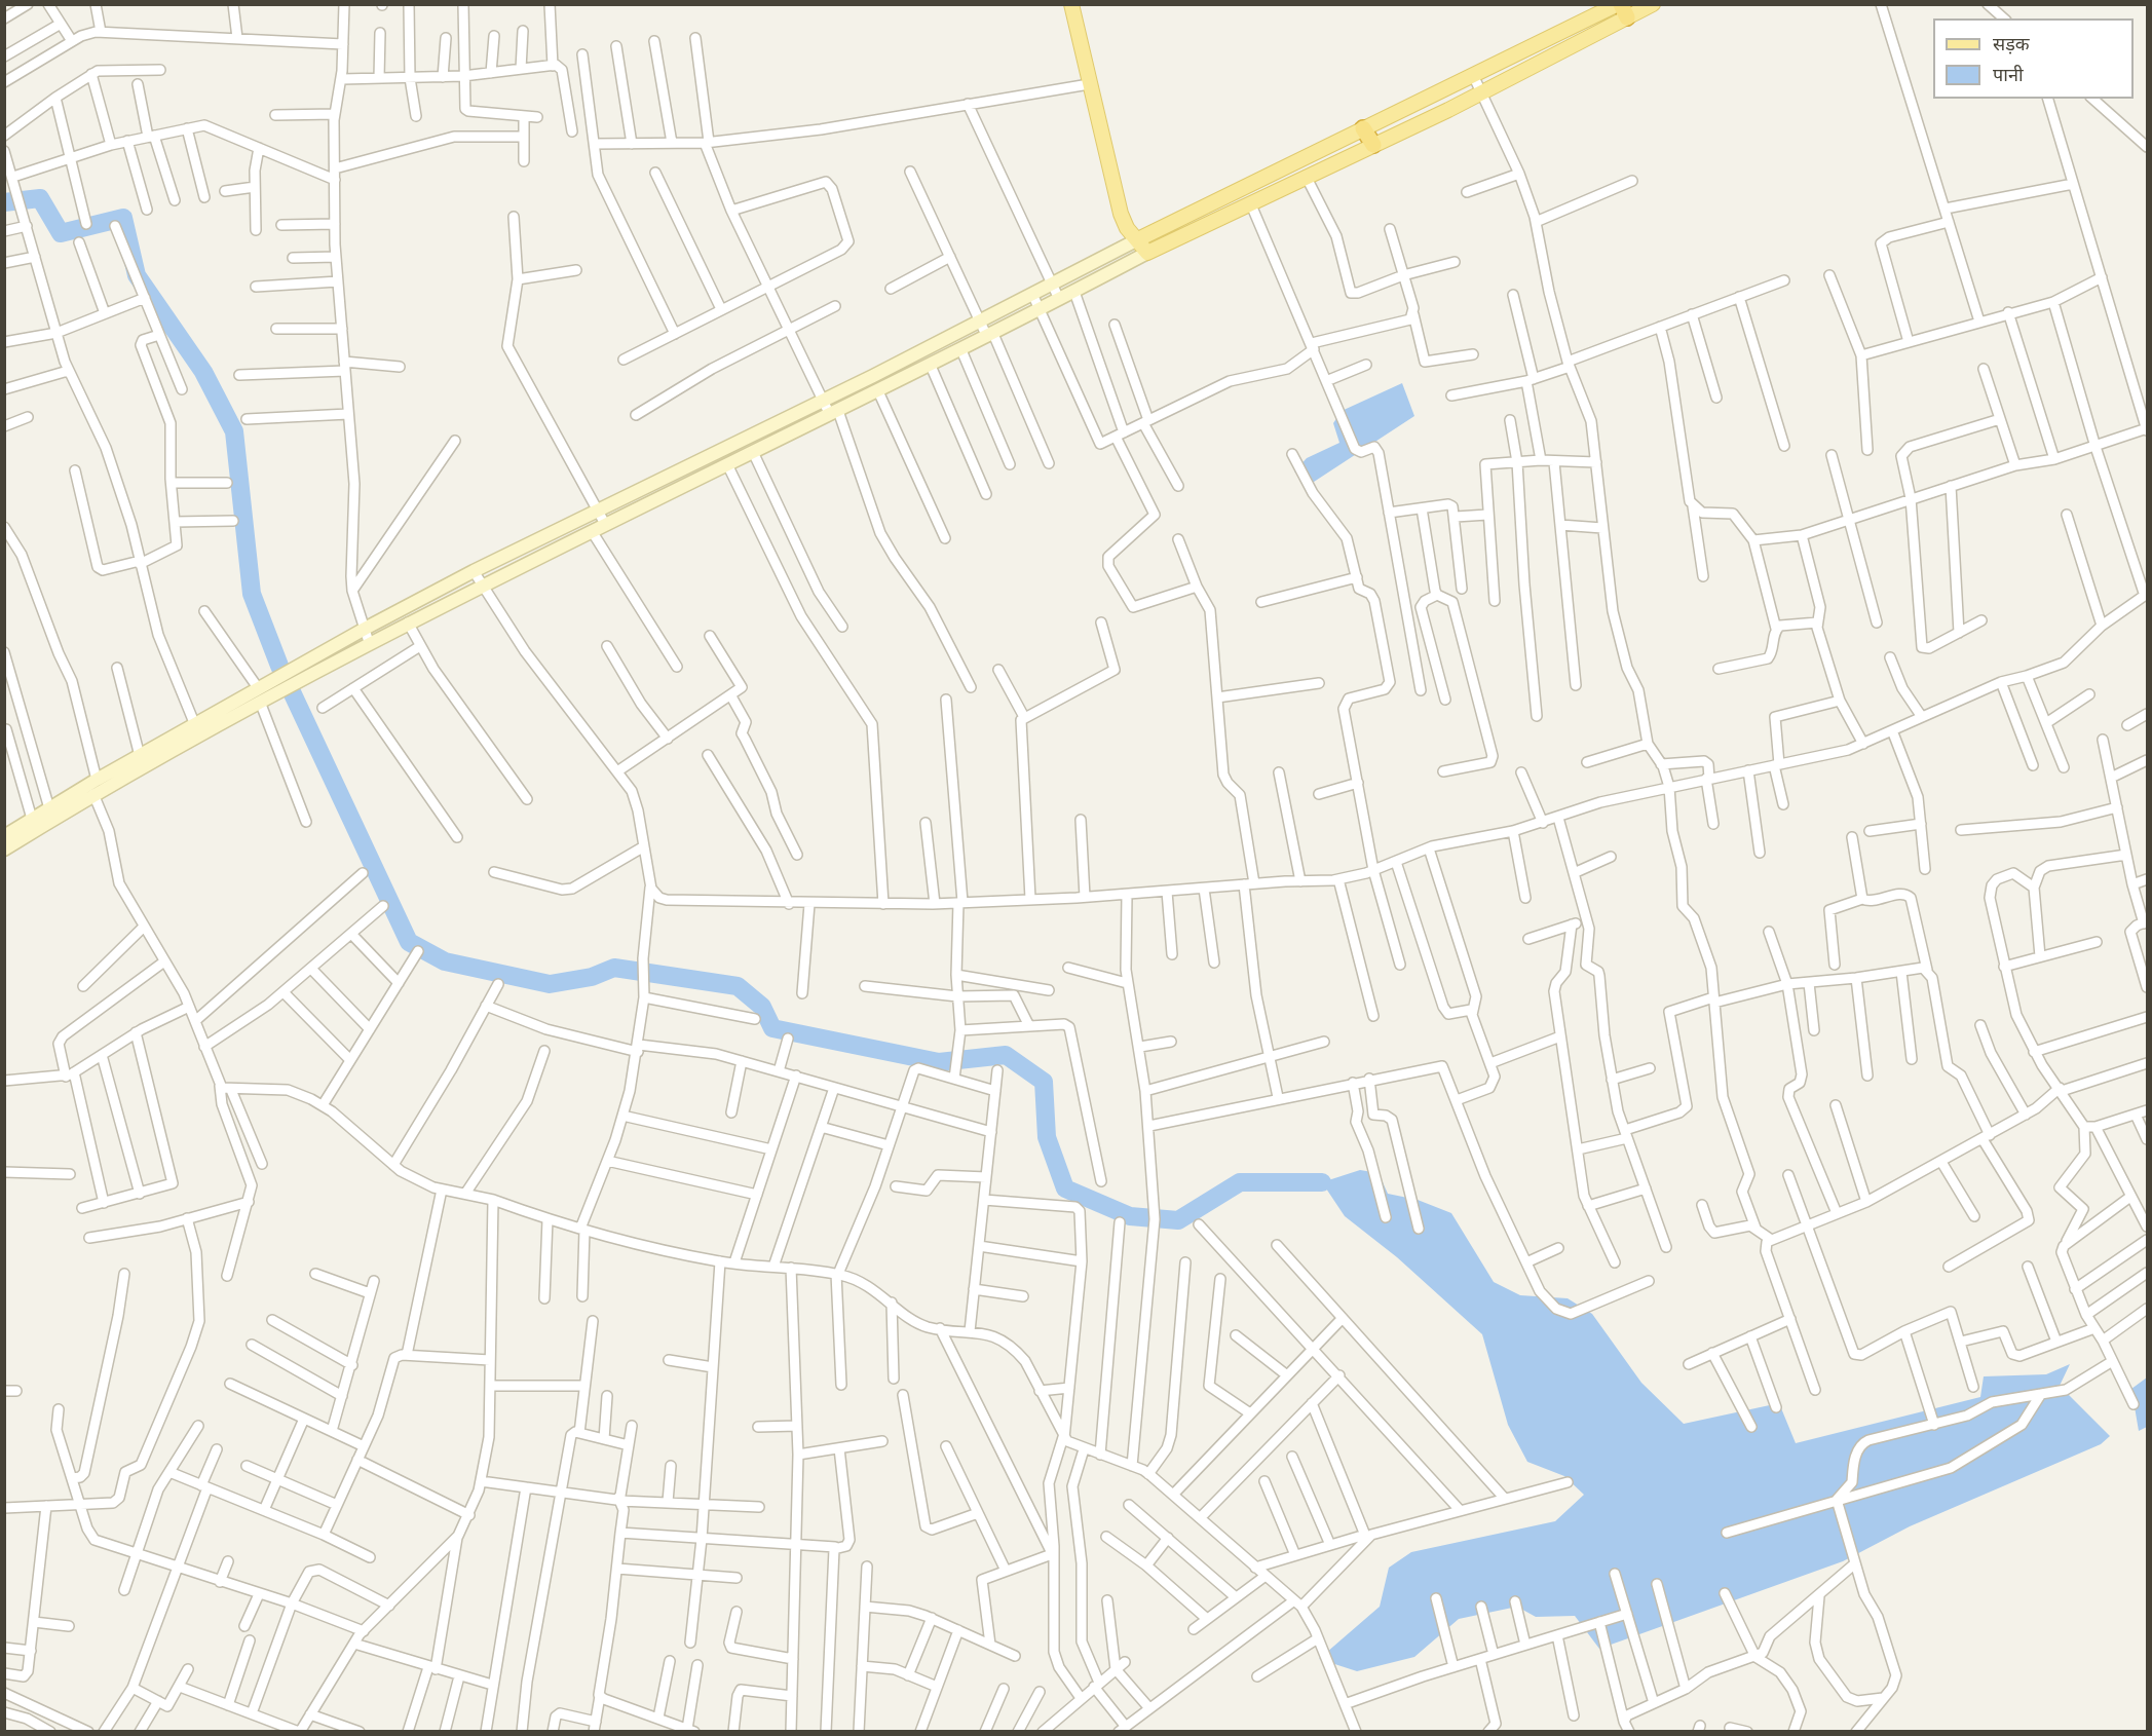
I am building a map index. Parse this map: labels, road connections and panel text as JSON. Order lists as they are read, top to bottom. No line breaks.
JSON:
{"legend":["सड़क","पानी"]}
